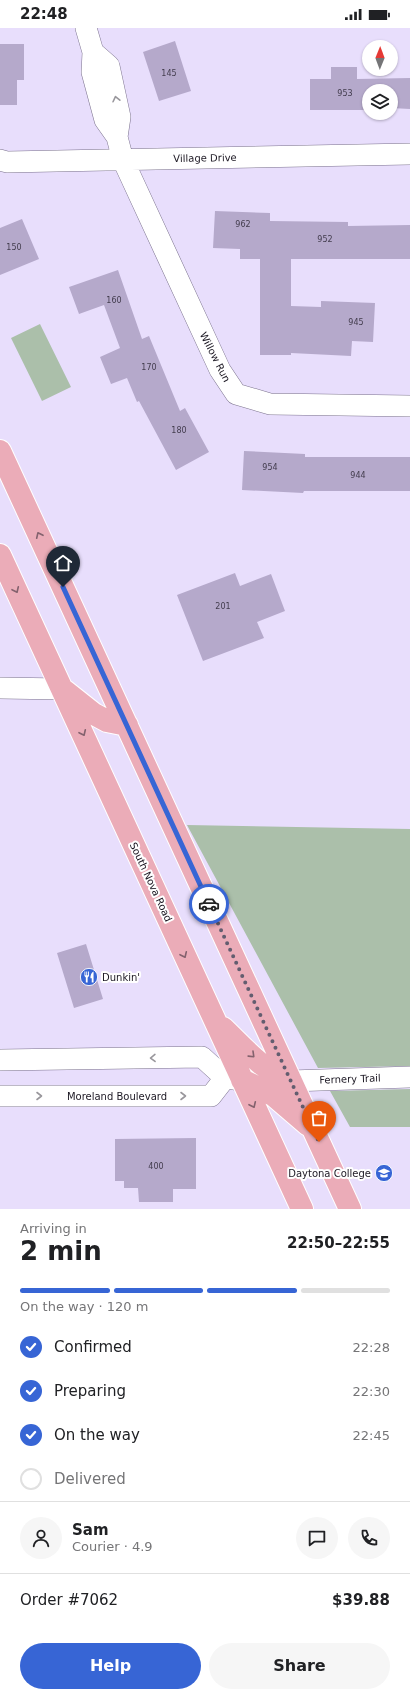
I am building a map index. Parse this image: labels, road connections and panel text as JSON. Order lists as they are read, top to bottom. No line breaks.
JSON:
{"streets":{"main road":["South Nova Road"],"street":["Village Drive","Willow Run","Fernery Trail","Moreland Boulevard"]},"crossings":[["Village Drive","Willow Run"],["South Nova Road","Moreland Boulevard"]],"places":{"restaurant":["Dunkin'"],"school or university":["Daytona College"]},"house_numbers":["145","953","962","952","150","160","945","170","180","954","944","201","400"],"north":"top","page":{"status":"22:48","heading":["2 min","Arriving in","22:50–22:55"],"panel":["Sam","Courier · 4.9","Order #7062","$39.88"],"bar":"On the way · 120 m","list":[["Confirmed","22:28"],["Preparing","22:30"],["On the way","22:45"],"Delivered"],"buttons":["Help","Share"]}}
